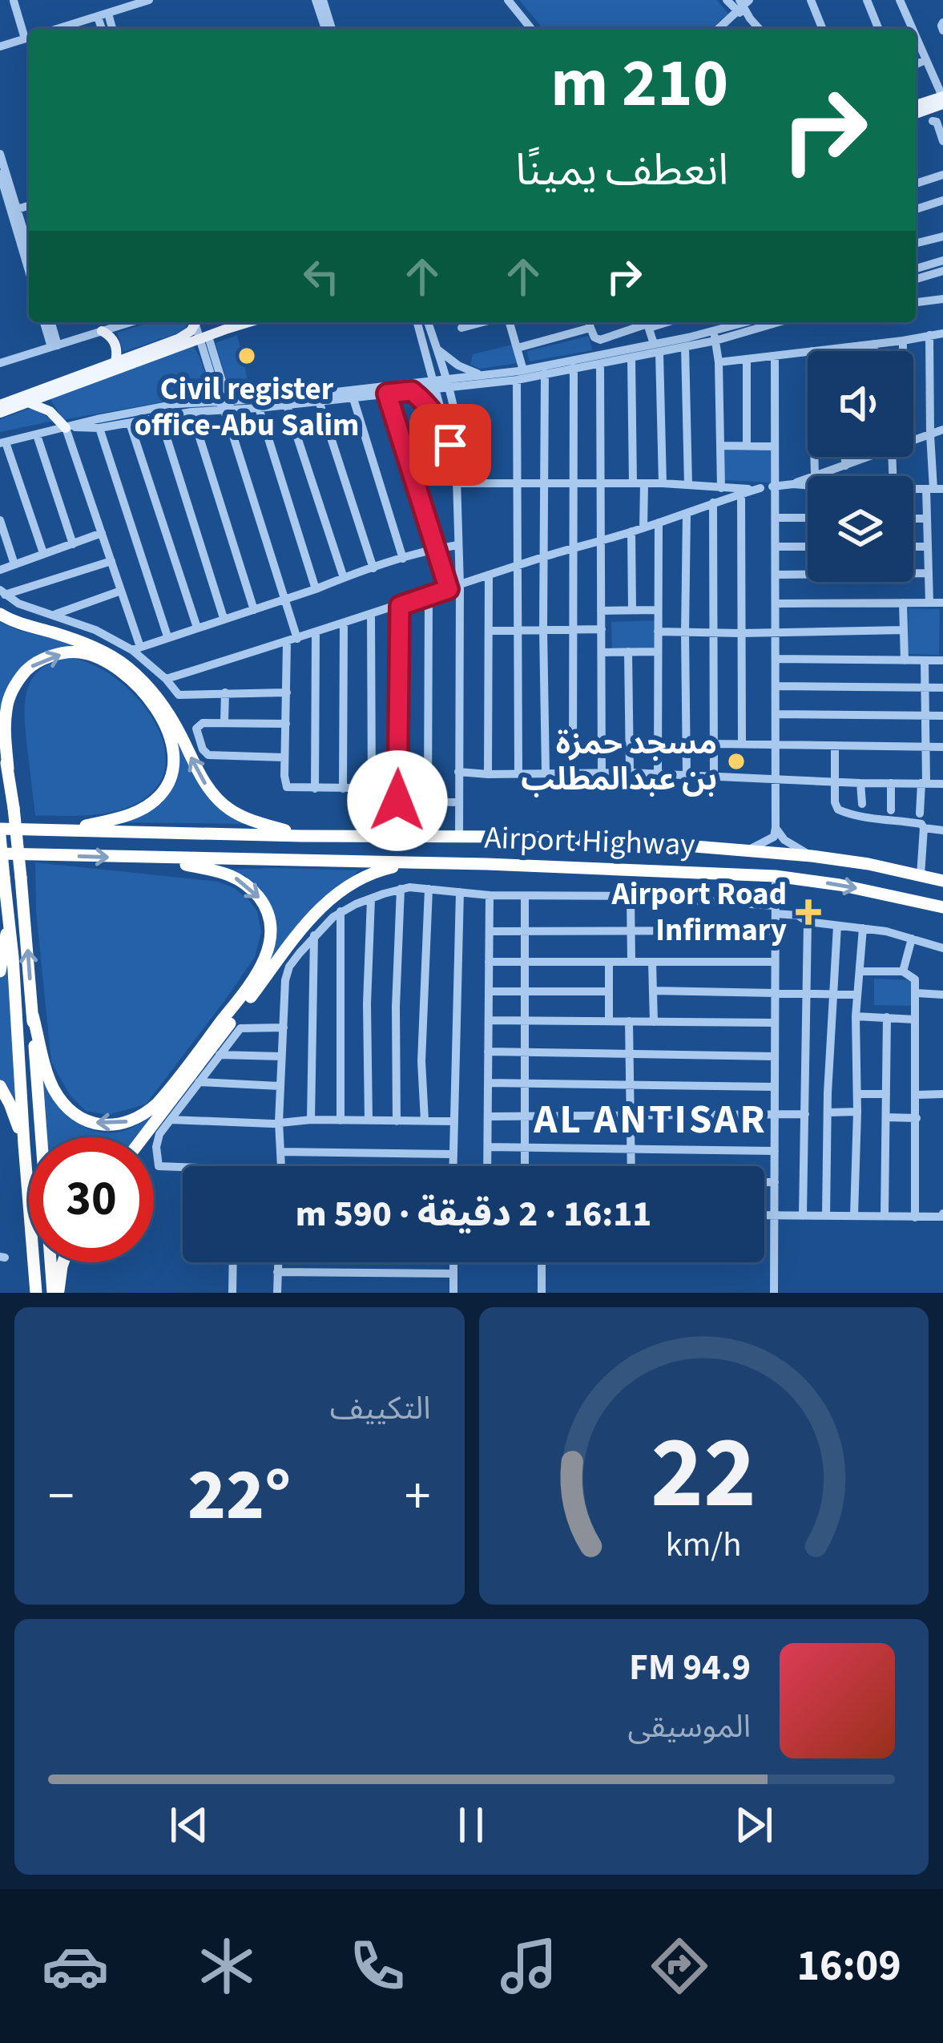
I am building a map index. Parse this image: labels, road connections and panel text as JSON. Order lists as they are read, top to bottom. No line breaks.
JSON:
{"streets":{"highway":["Airport Highway"]},"districts":["AL ANTISAR"],"places":{"other":["Civil register office-Abu Salim","مسجد حمزة بن عبدالمطلب"],"health":["Airport Road Infirmary"]},"page":{"turn":["210 m","انعطف يمينًا"],"limit":"30","trip":"16:11 · 2 دقيقة · 590 m","tile":"التكييف","heat":["−","22°","+"],"song":["94.9 FM","الموسيقى"],"tabs":"16:09","gauge":["22","km/h"]}}
